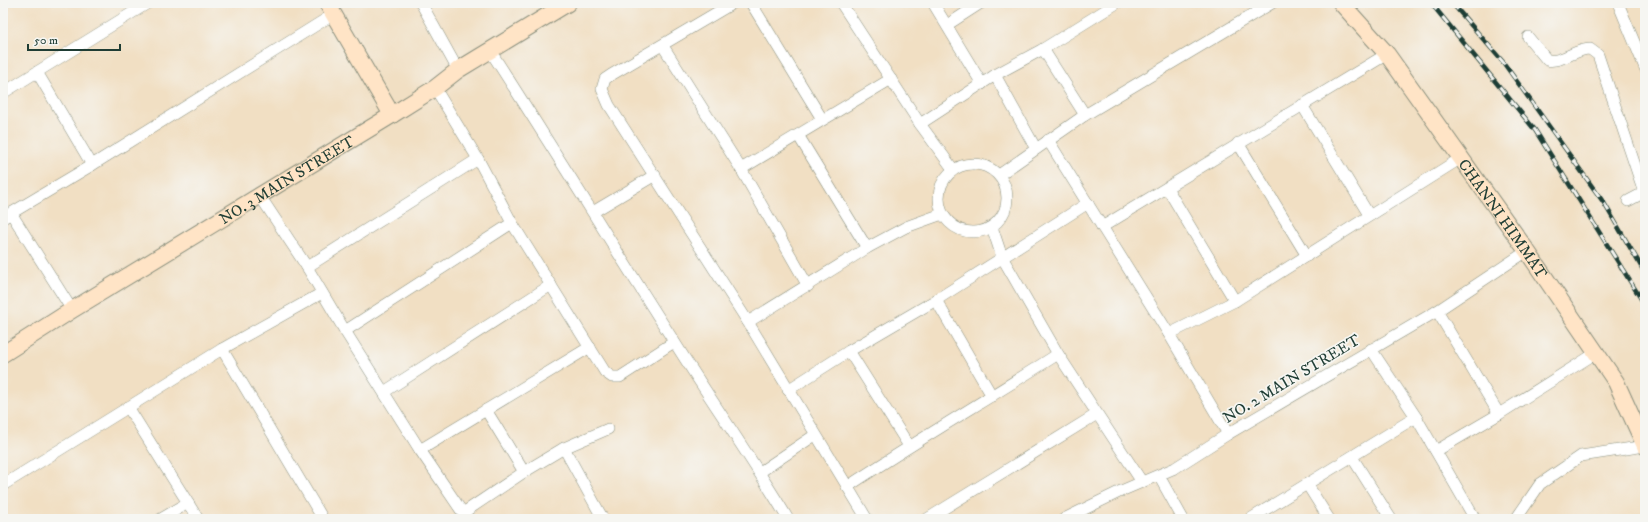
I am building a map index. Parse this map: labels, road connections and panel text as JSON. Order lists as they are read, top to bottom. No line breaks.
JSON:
{"streets":{"street":["NO. 3 MAIN STREET","CHANNI HIMMAT","NO. 2 MAIN STREET"]},"crossings":[["CHANNI HIMMAT","NO. 2 MAIN STREET"]],"scale_bar":"50 m"}
